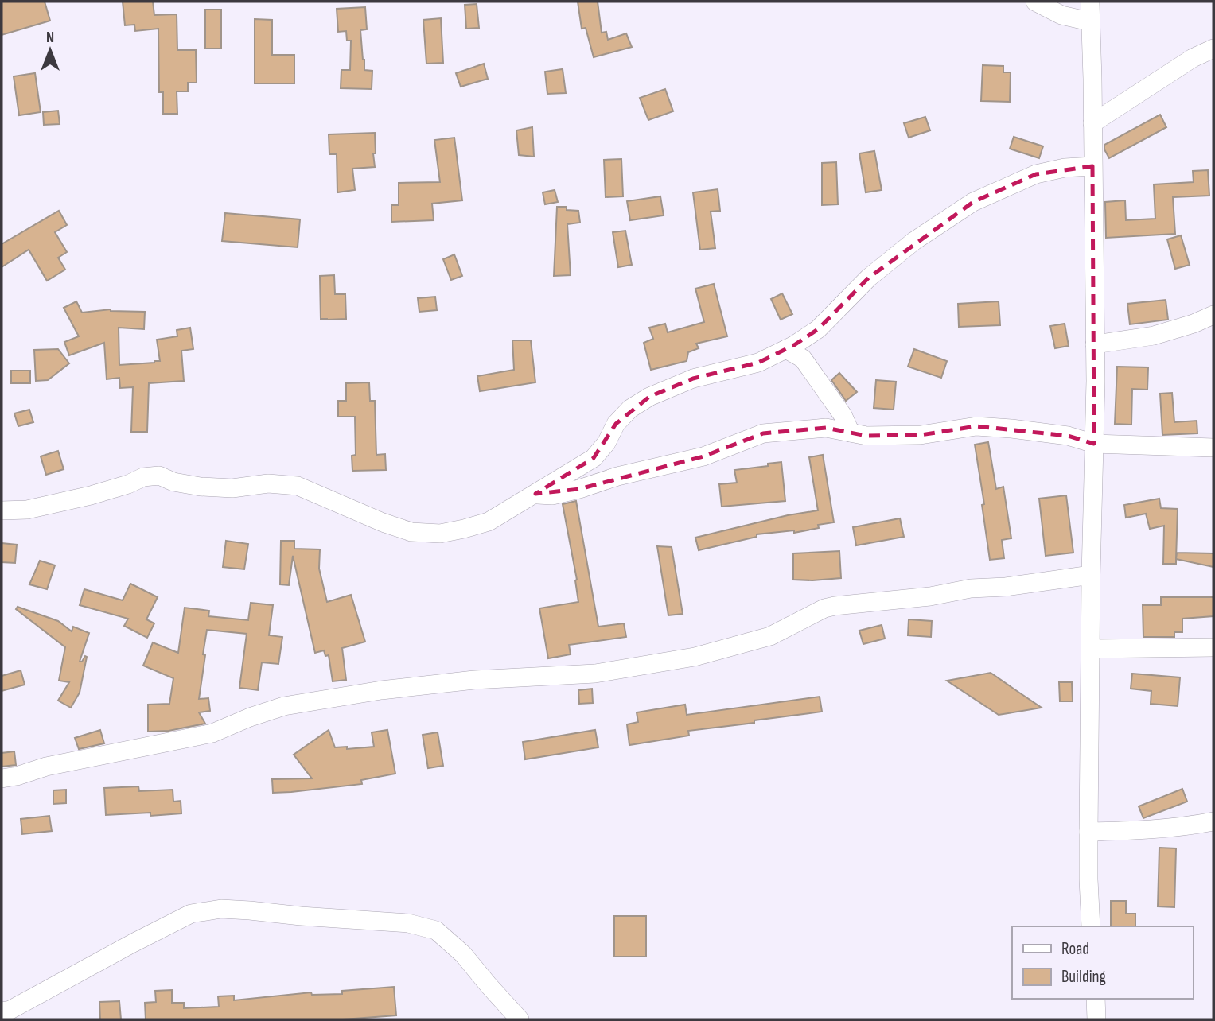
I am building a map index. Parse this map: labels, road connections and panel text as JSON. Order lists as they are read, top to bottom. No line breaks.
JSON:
{"legend":["Road","Building"],"north":"top"}
